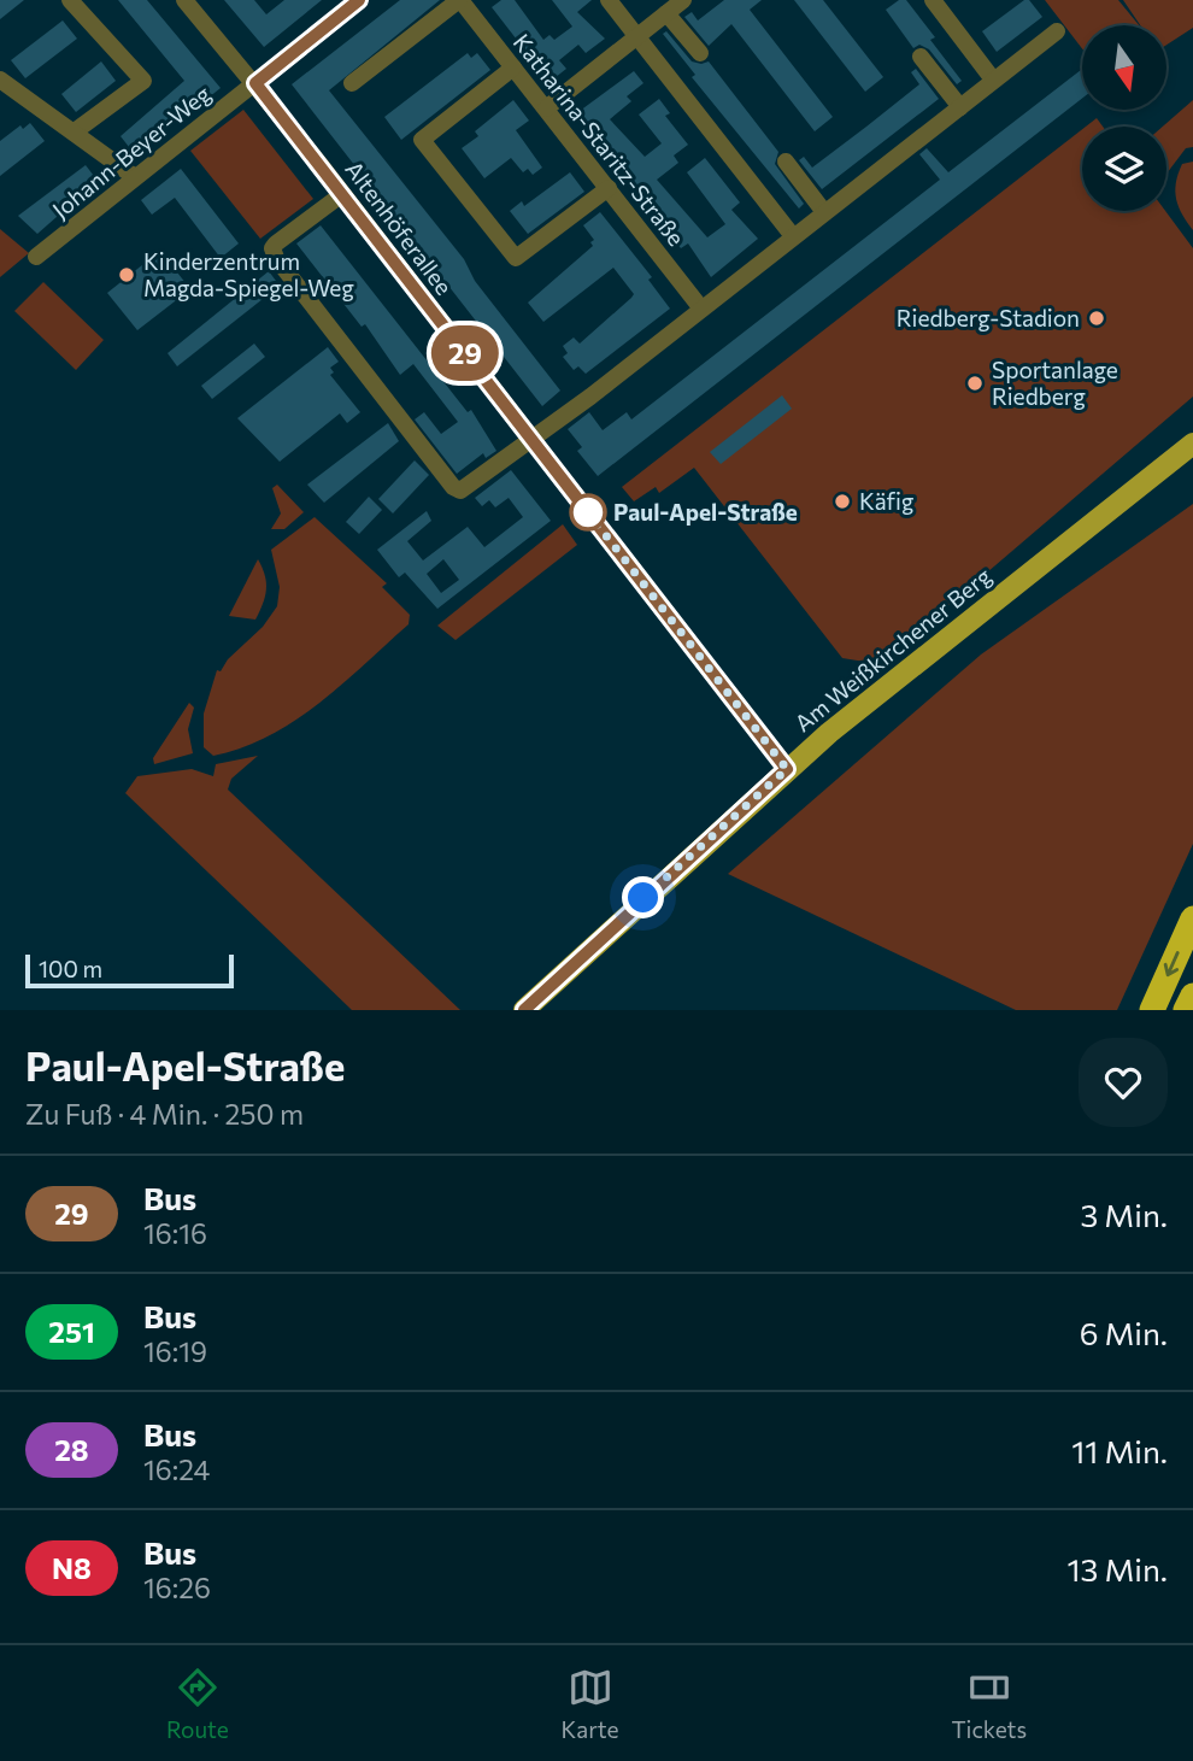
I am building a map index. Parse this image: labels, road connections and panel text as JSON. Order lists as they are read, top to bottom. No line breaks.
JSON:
{"streets":{"main road":["Am Weißkirchener Berg"],"street":["Katharina-Staritz-Straße","Johann-Beyer-Weg","Altenhöferallee"]},"crossings":[["Johann-Beyer-Weg","Altenhöferallee"],["Altenhöferallee","Am Weißkirchener Berg"]],"places":["Kinderzentrum Magda-Spiegel-Weg","Riedberg-Stadion","Sportanlage Riedberg","Käfig","Paul-Apel-Straße"],"lines":["bus line 29"],"scale_bar":"100 m","north":"bottom","page":{"on_map":"29","scale":"100 m","heading":["Paul-Apel-Straße","Zu Fuß · 4 Min. · 250 m"],"list":[{"mark":"29","name":"Bus","note":"16:16","value":"3 Min."},{"mark":"251","name":"Bus","note":"16:19","value":"6 Min."},{"mark":"28","name":"Bus","note":"16:24","value":"11 Min."},{"mark":"N8","name":"Bus","note":"16:26","value":"13 Min."}],"tabs":["Route","Karte","Tickets"]}}
